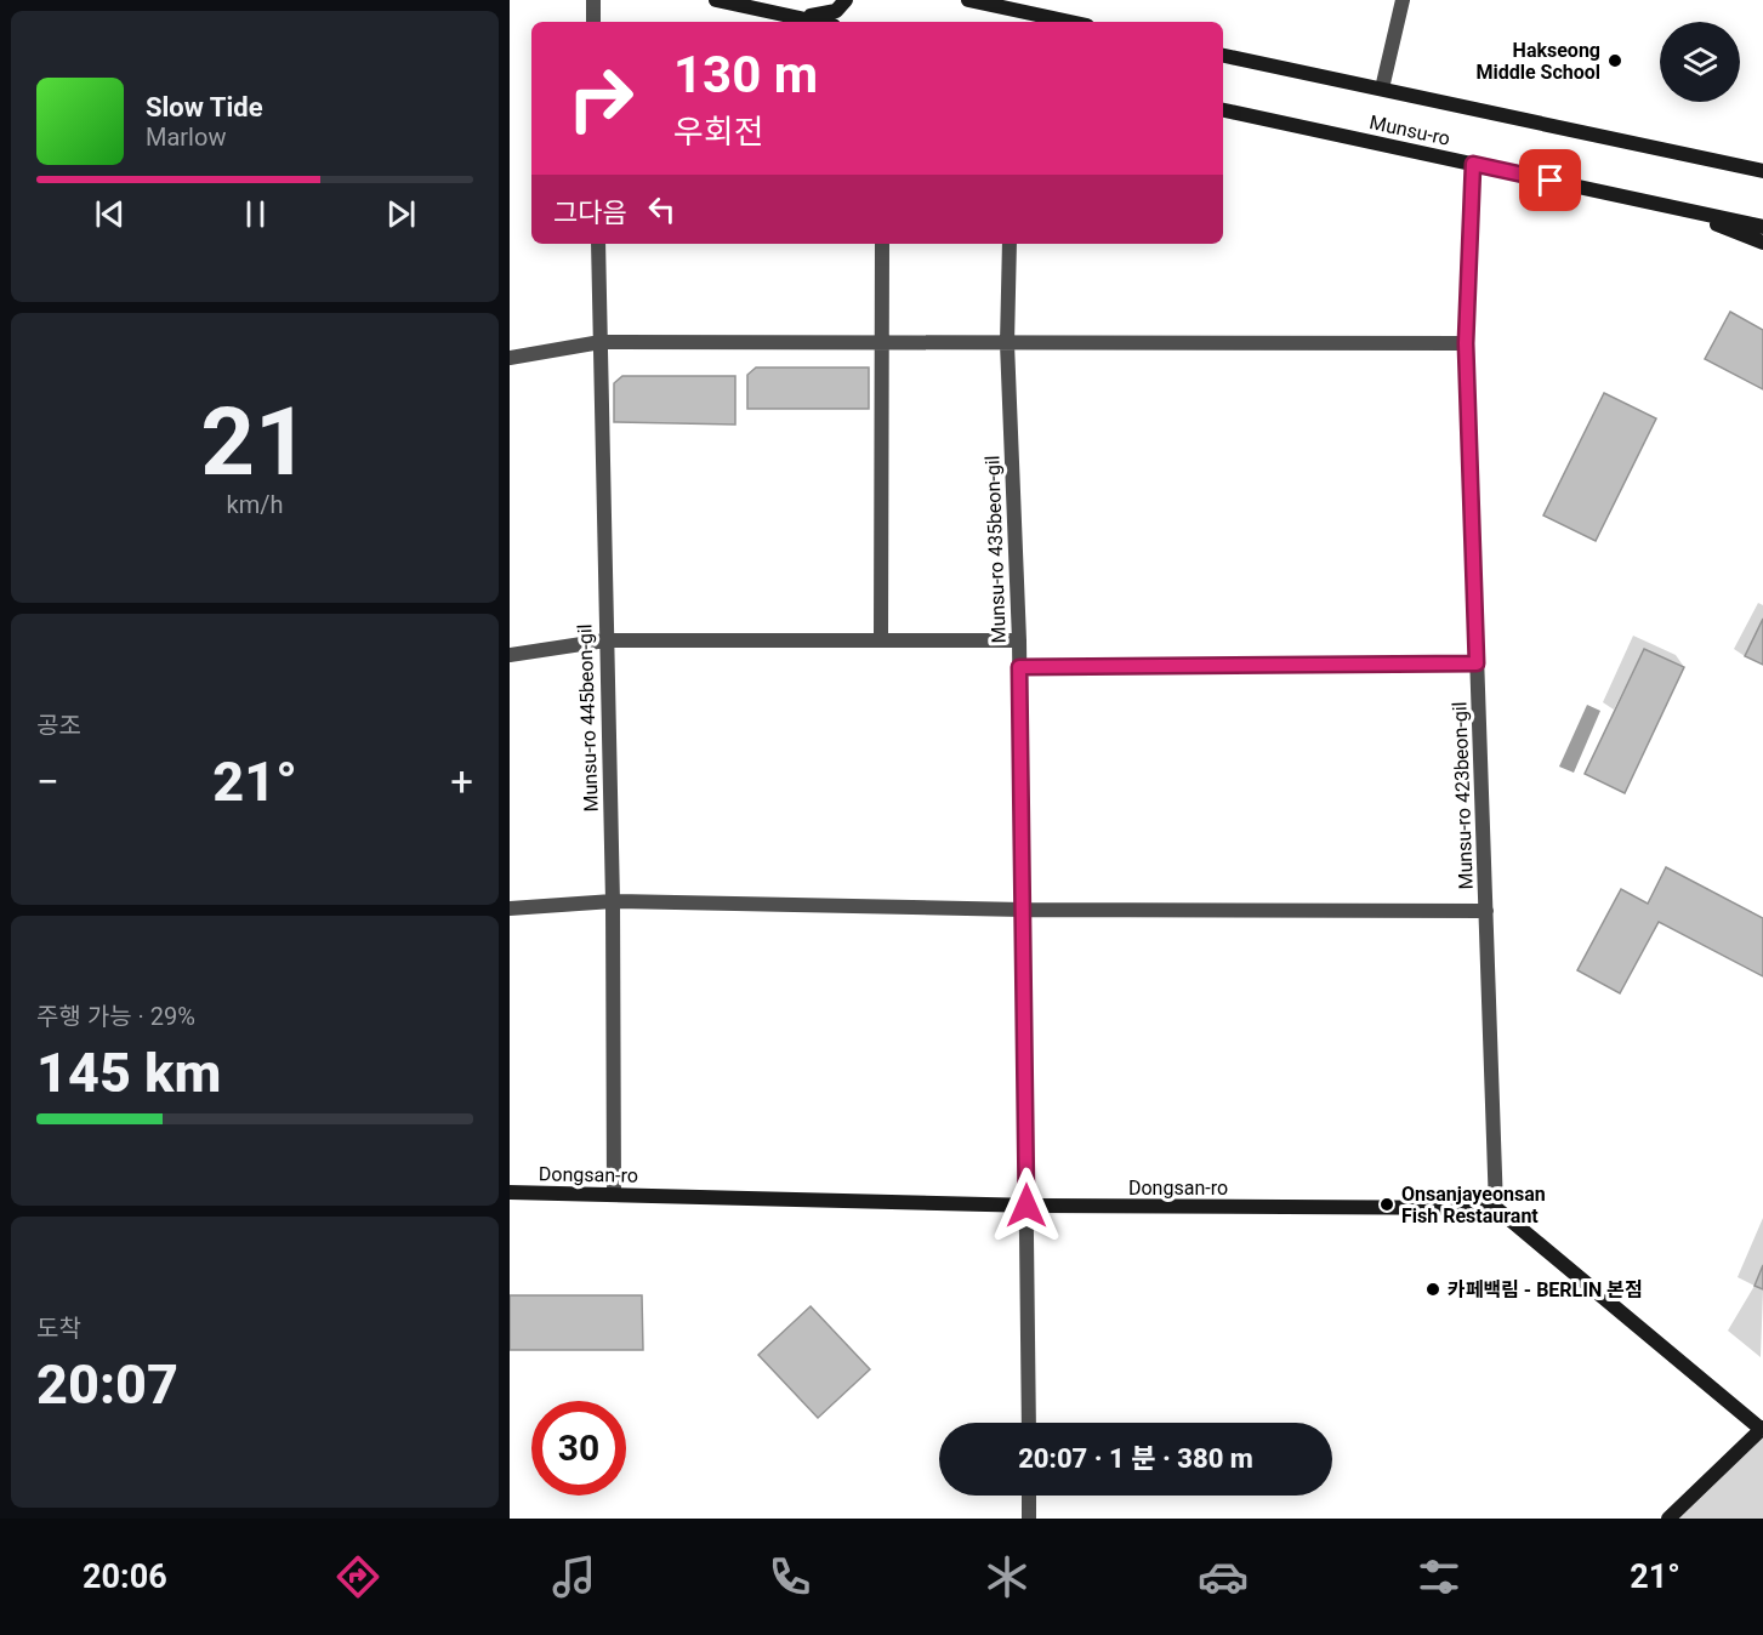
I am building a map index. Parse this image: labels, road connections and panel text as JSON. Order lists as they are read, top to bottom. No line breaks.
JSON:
{"streets":{"street":["Munsu-ro","Munsu-ro 435beon-gil","Munsu-ro 445beon-gil","Munsu-ro 423beon-gil","Dongsan-ro"]},"crossings":[["Munsu-ro","Munsu-ro 423beon-gil"],["Munsu-ro 435beon-gil","Dongsan-ro"],["Munsu-ro 445beon-gil","Dongsan-ro"],["Munsu-ro 423beon-gil","Dongsan-ro"]],"places":["Hakseong Middle School","Onsanjayeonsan Fish Restaurant","카페백림 - BERLIN 본점"],"page":{"turn":["130 m","우회전"],"song":["Slow Tide","Marlow"],"then":"그다음","tile":[["21","km/h"],"공조",["주행 가능 · 29%","145 km"],["도착","20:07"]],"heat":["−","21°","+"],"limit":"30","trip":"20:07 · 1 분 · 380 m","tabs":["20:06","21°"]}}
